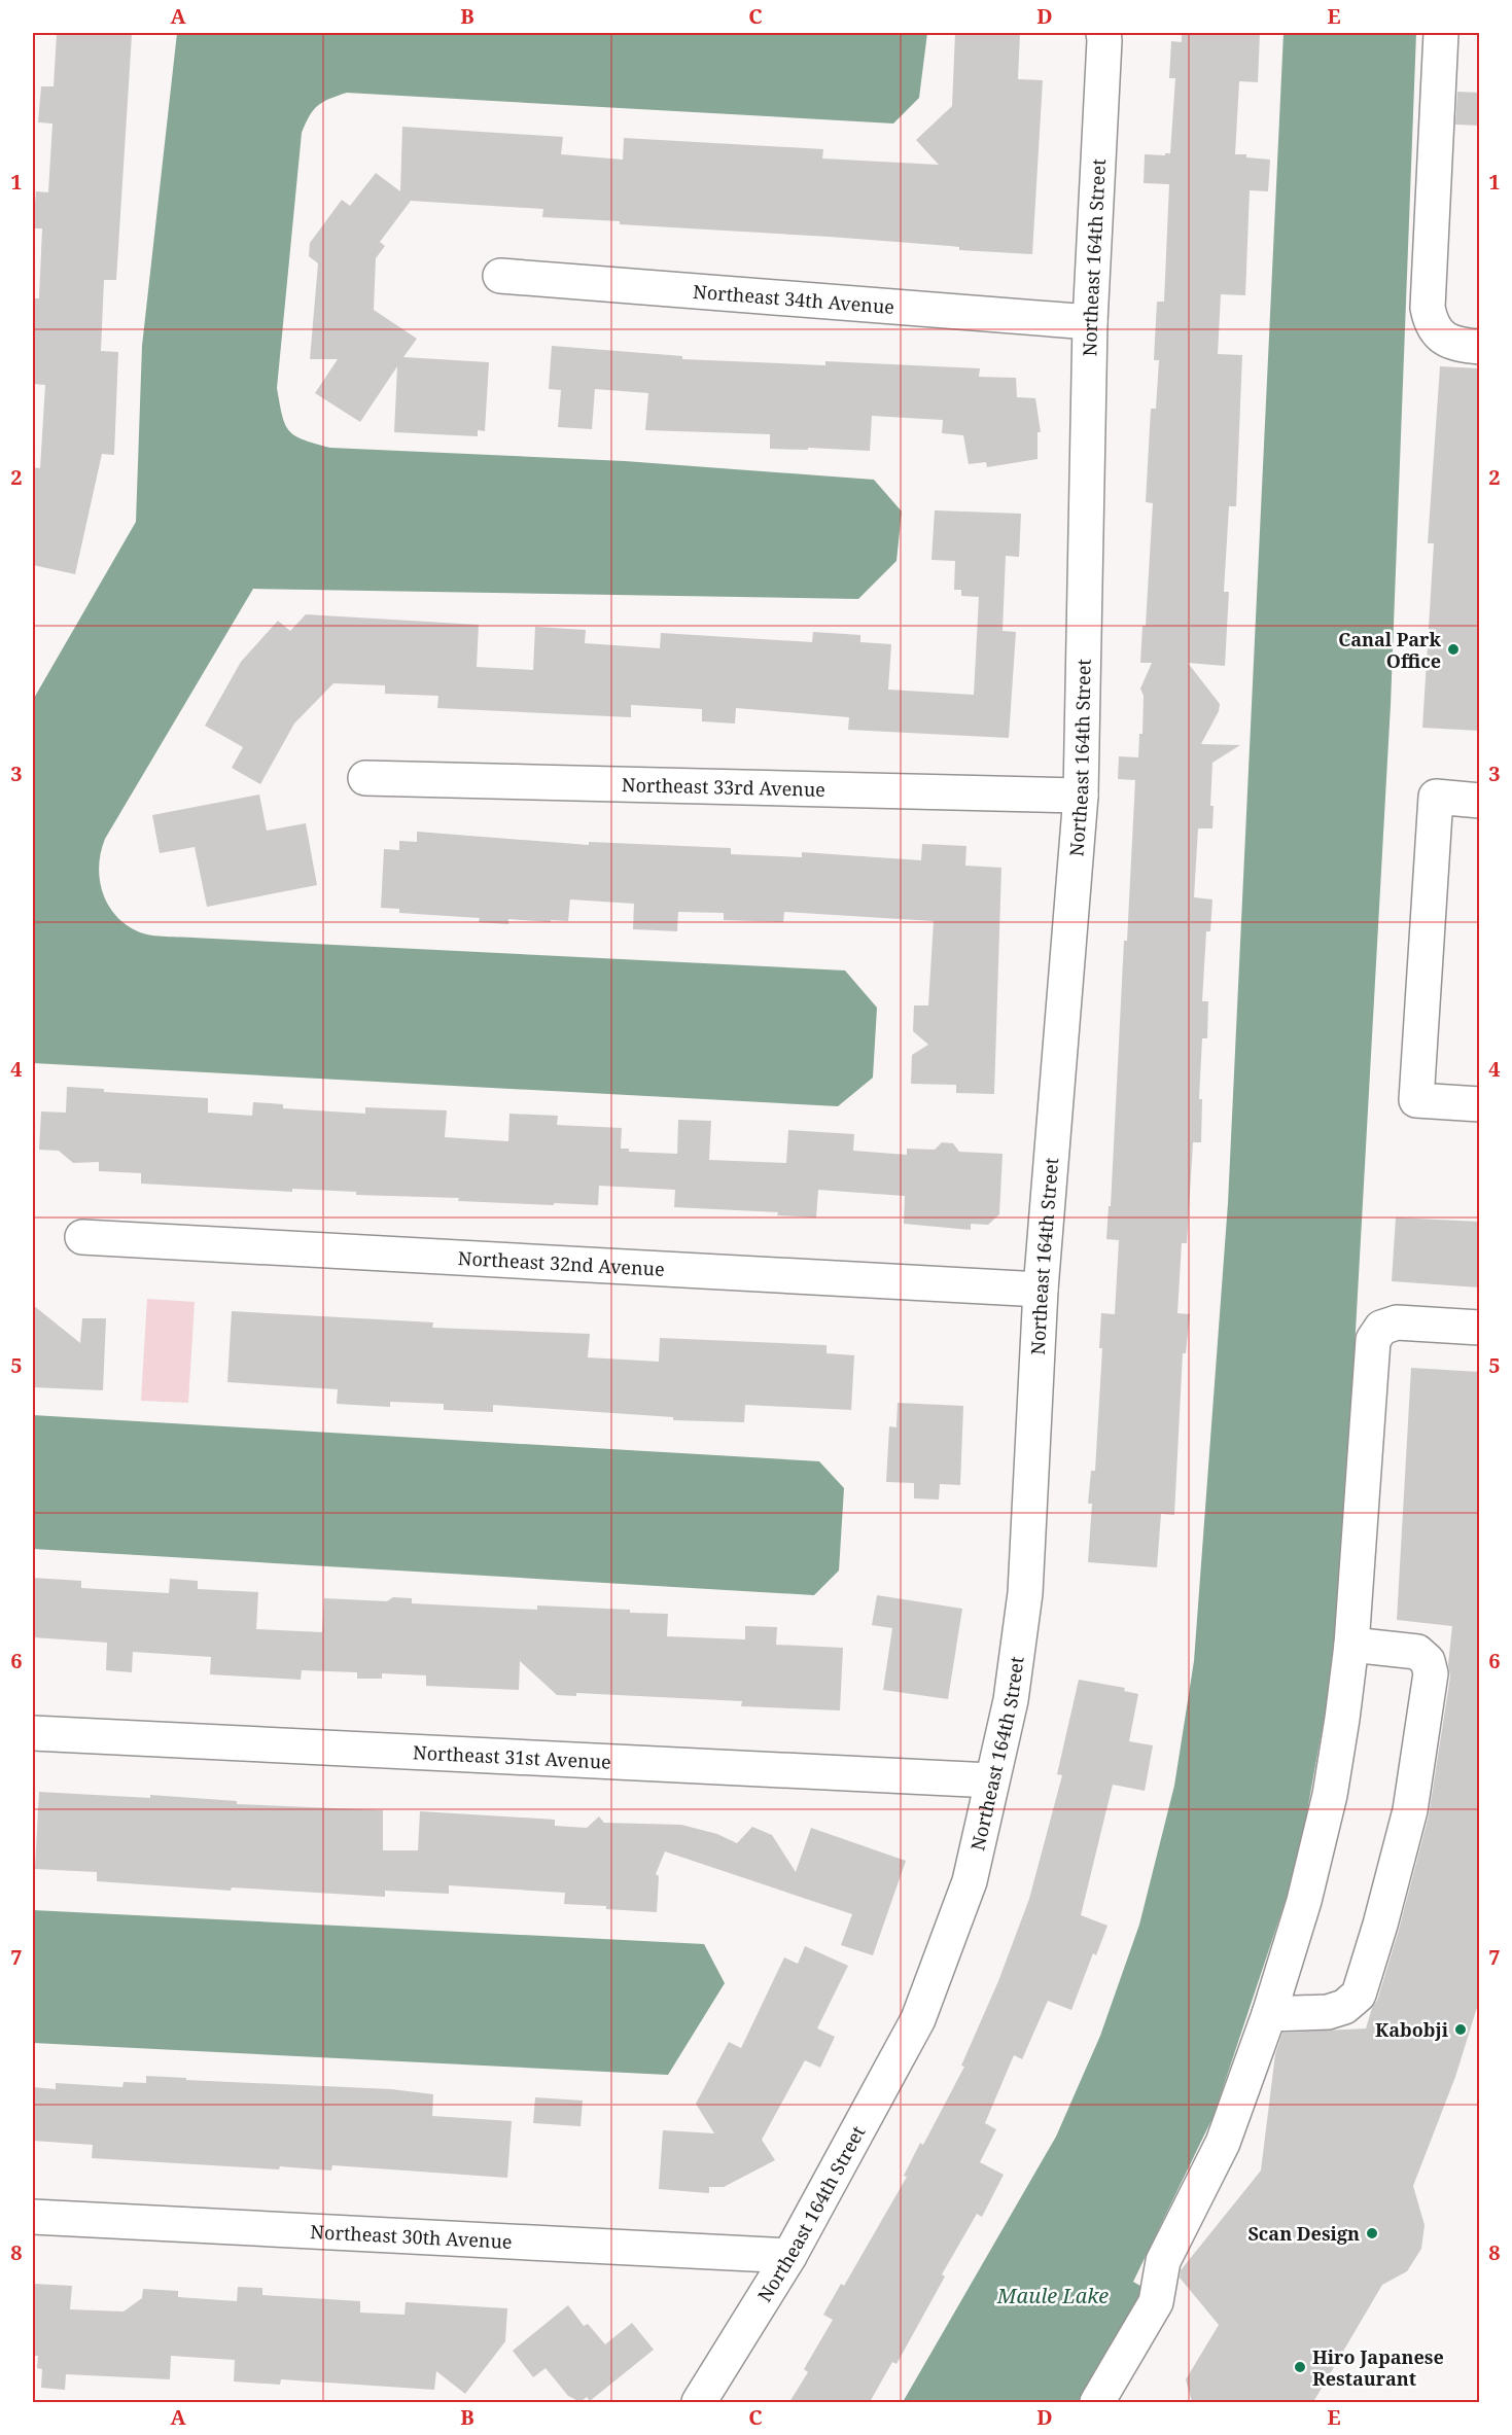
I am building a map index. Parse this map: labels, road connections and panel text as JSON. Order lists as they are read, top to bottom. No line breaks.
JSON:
{"streets":{"street":["Northeast 164th Street","Northeast 34th Avenue","Northeast 33rd Avenue","Northeast 32nd Avenue","Northeast 31st Avenue","Northeast 30th Avenue"]},"crossings":[["Northeast 164th Street","Northeast 34th Avenue"],["Northeast 164th Street","Northeast 33rd Avenue"],["Northeast 164th Street","Northeast 32nd Avenue"],["Northeast 164th Street","Northeast 31st Avenue"],["Northeast 164th Street","Northeast 30th Avenue"]],"water":["Maule Lake"],"places":["Canal Park Office","Kabobji","Scan Design","Hiro Japanese Restaurant"],"grid":{"columns":["A","B","C","D","E"],"rows":["1","2","3","4","5","6","7","8"]}}
